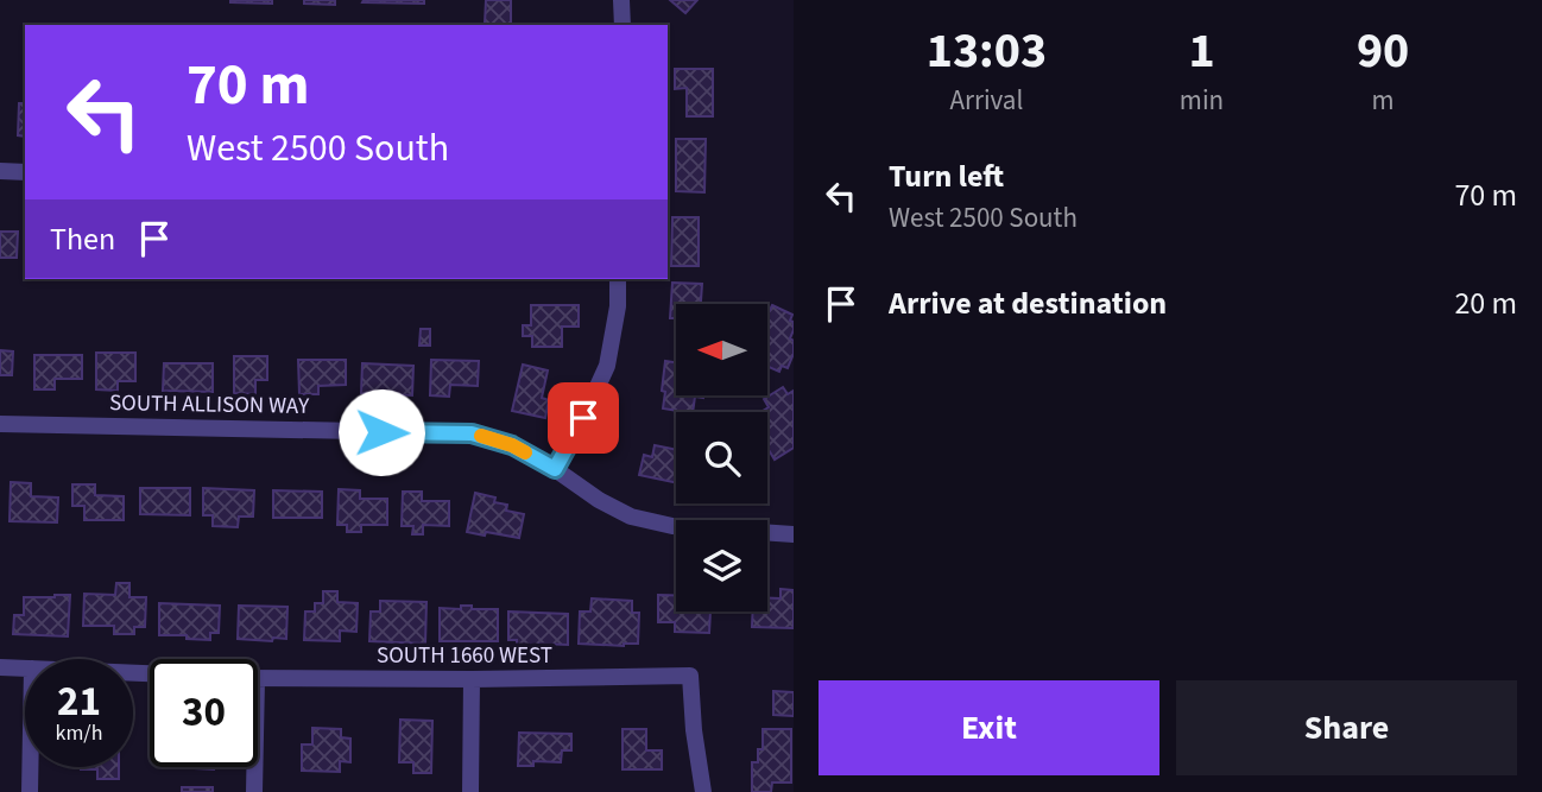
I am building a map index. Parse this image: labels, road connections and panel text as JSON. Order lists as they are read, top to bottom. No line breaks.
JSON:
{"streets":{"street":["SOUTH ALLISON WAY","SOUTH 1660 WEST"]},"north":"left","page":{"eta":["13:03","Arrival","1","min","90","m"],"turn":["70 m","West 2500 South"],"list":[{"name":"Turn left","note":"West 2500 South","value":"70 m"},{"name":"Arrive at destination","value":"20 m"}],"then":"Then","speed":"21 km/h","limit":"30","buttons":["Exit","Share"]}}
